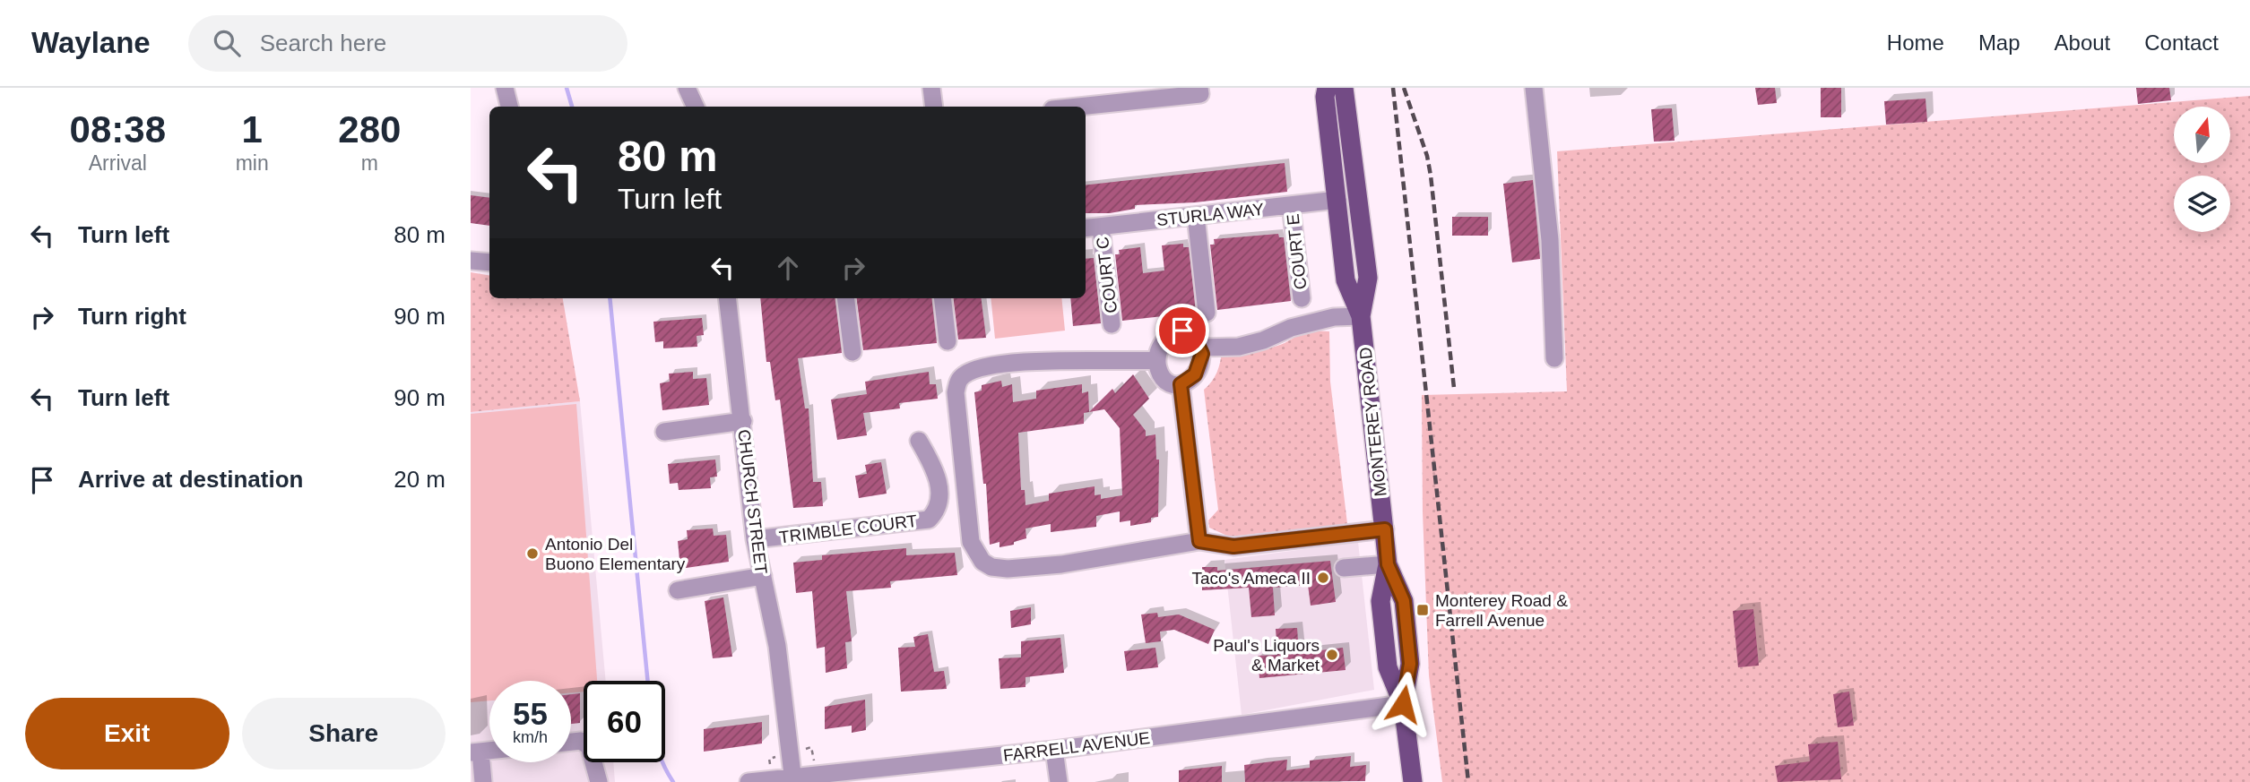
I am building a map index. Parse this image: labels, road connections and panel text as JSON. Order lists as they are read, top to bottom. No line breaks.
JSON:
{"streets":{"main road":["MONTEREY ROAD"],"street":["STURLA WAY","COURT E","COURT C","CHURCH STREET","TRIMBLE COURT","FARRELL AVENUE"]},"crossings":[["STURLA WAY","COURT E"],["STURLA WAY","COURT C"],["STURLA WAY","MONTEREY ROAD"],["MONTEREY ROAD","FARRELL AVENUE"],["CHURCH STREET","TRIMBLE COURT"],["CHURCH STREET","FARRELL AVENUE"]],"places":{"other":["Antonio Del Buono Elementary","Taco's Ameca II","Paul's Liquors & Market"],"transit":["Monterey Road & Farrell Avenue"]},"north":"top","page":{"header":"Waylane","search":"Search here","nav":["Home","Map","About","Contact"],"eta":["08:38","Arrival","1","min","280","m"],"turn":["80 m","Turn left"],"list":[{"name":"Turn left","value":"80 m"},{"name":"Turn right","value":"90 m"},{"name":"Turn left","value":"90 m"},{"name":"Arrive at destination","value":"20 m"}],"speed":"55 km/h","limit":"60","buttons":["Exit","Share"]}}
